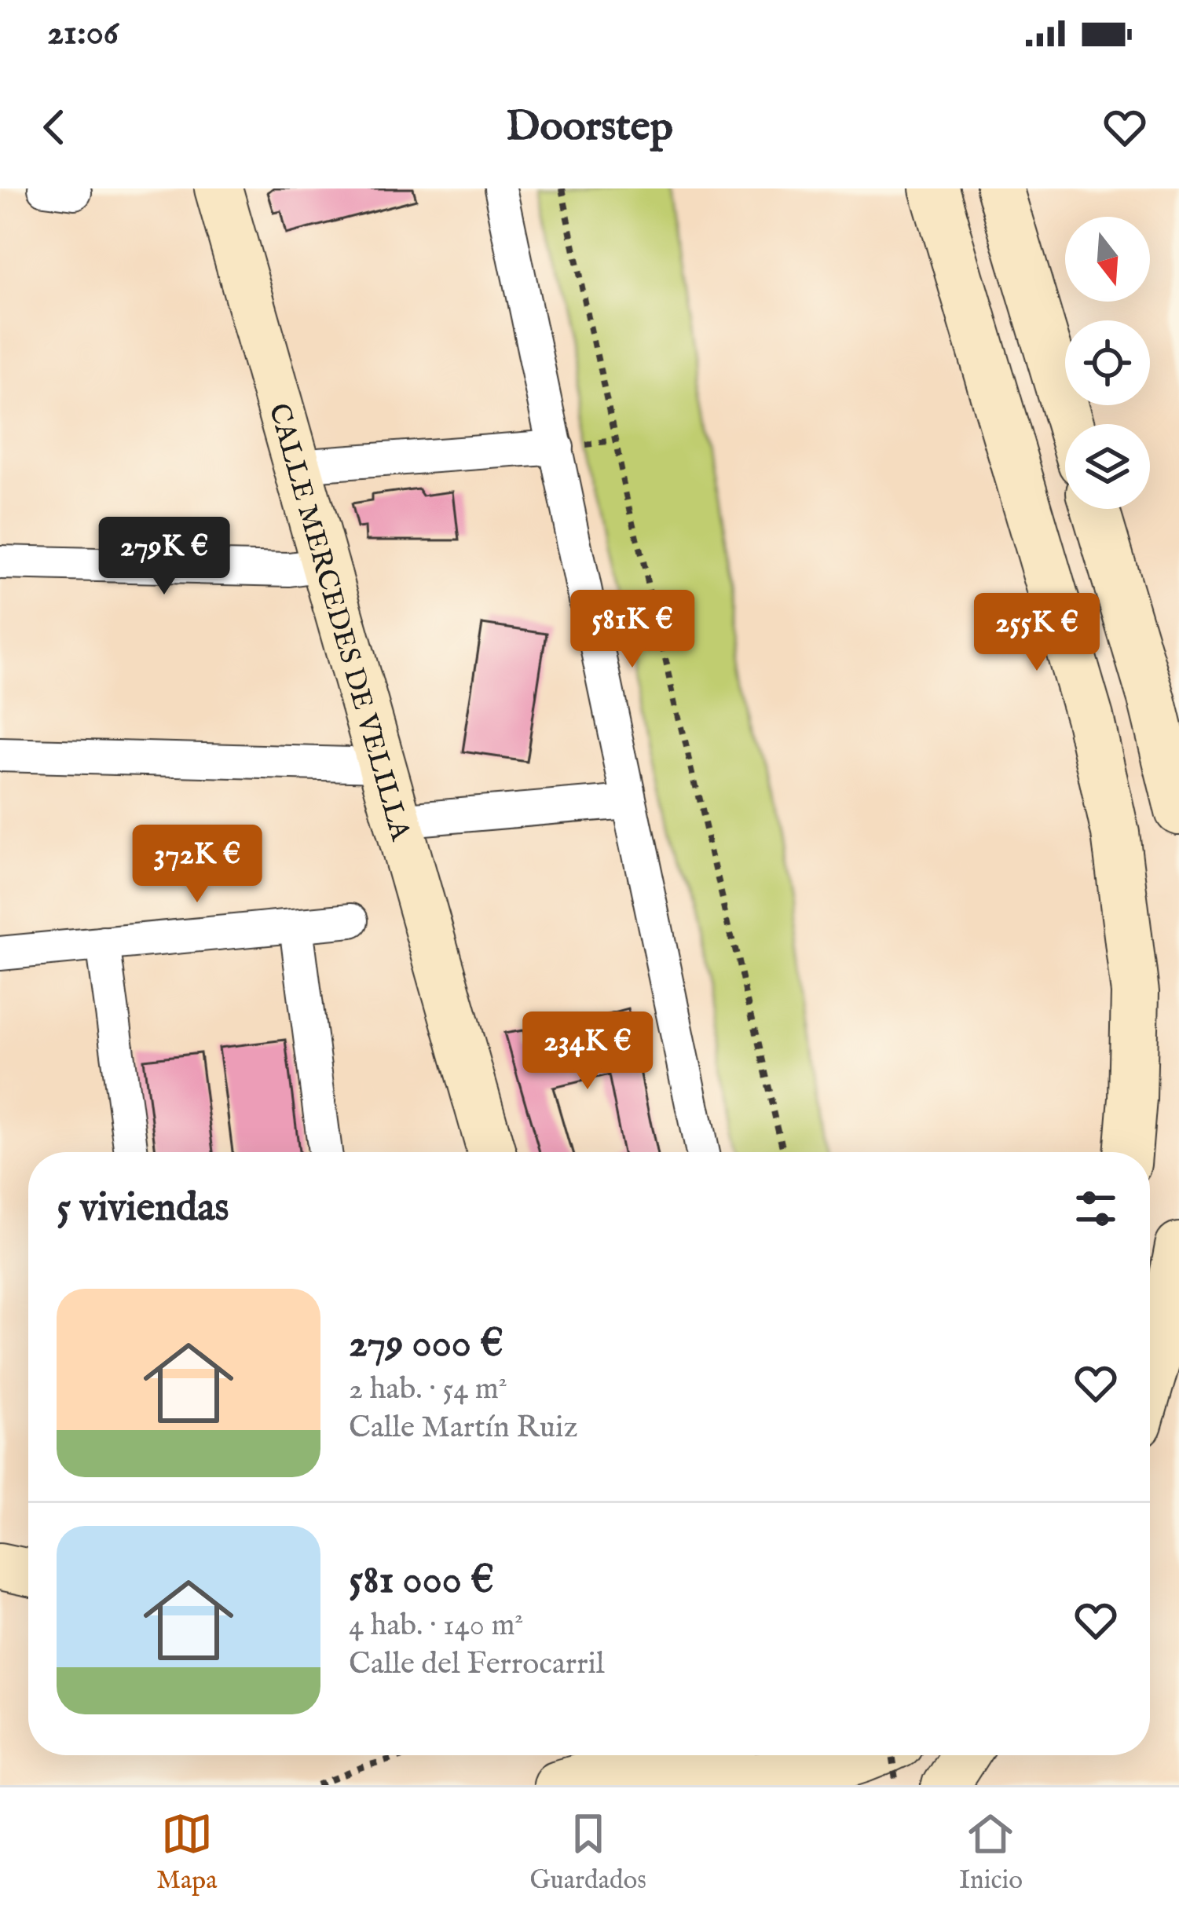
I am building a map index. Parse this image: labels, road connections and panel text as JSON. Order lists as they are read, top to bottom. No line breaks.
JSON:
{"streets":{"main road":["CALLE MERCEDES DE VELILLA"]},"north":"bottom","page":{"status":"21:06","header":"Doorstep","price":["279K €","581K €","255K €","372K €","234K €"],"heading":"5 viviendas","list":[{"name":"279 000 €","note":"2 hab. · 54 m² · Calle Martín Ruiz"},{"name":"581 000 €","note":"4 hab. · 140 m² · Calle del Ferrocarril"}],"tabs":["Mapa","Guardados","Inicio"]}}
